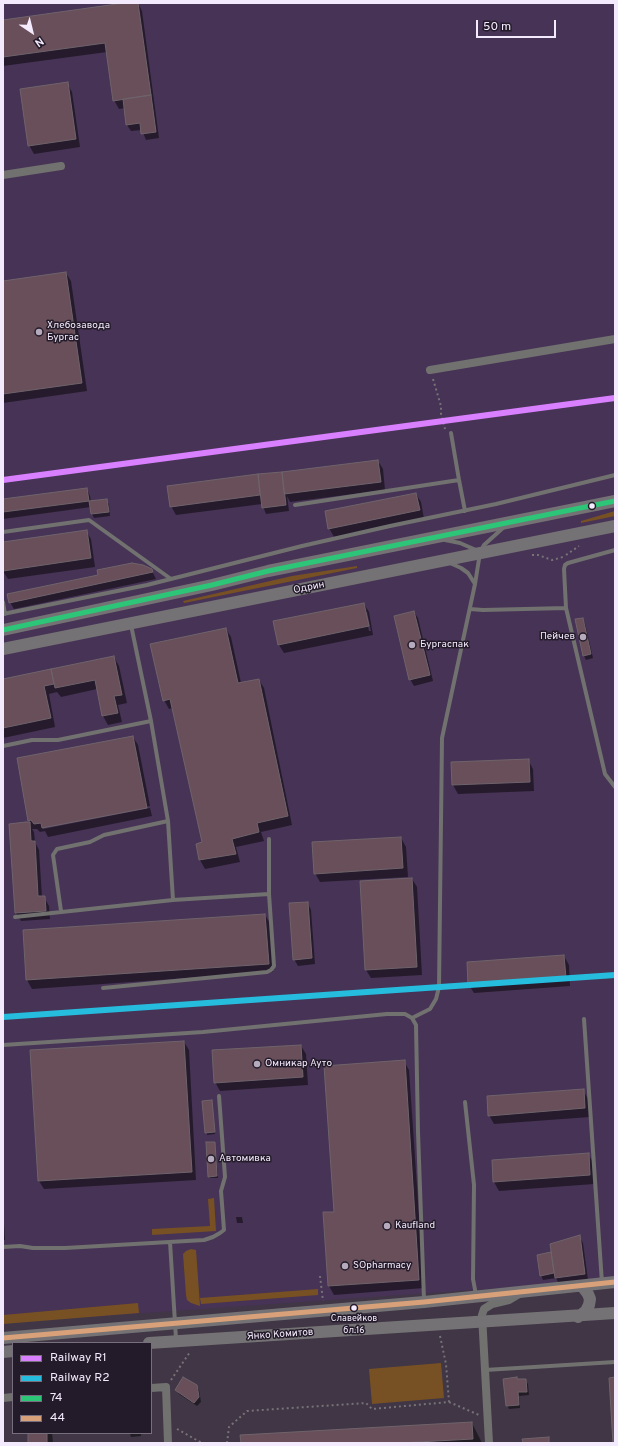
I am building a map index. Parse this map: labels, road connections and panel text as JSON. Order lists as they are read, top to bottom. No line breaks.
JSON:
{"streets":{"main road":["Одрин","Янко Комитов"]},"places":["Хлебозавода Бургас","Пейчев","Бургаспак","Омникар Ауто","Автомивка","Kaufland","SOpharmacy","Славейков бл.16"],"lines":["rail line R1","transit line 74","rail line R2","transit line 44"],"legend":["Railway R1","Railway R2","74","44"],"scale_bar":"50 m","north":"bottom right"}
